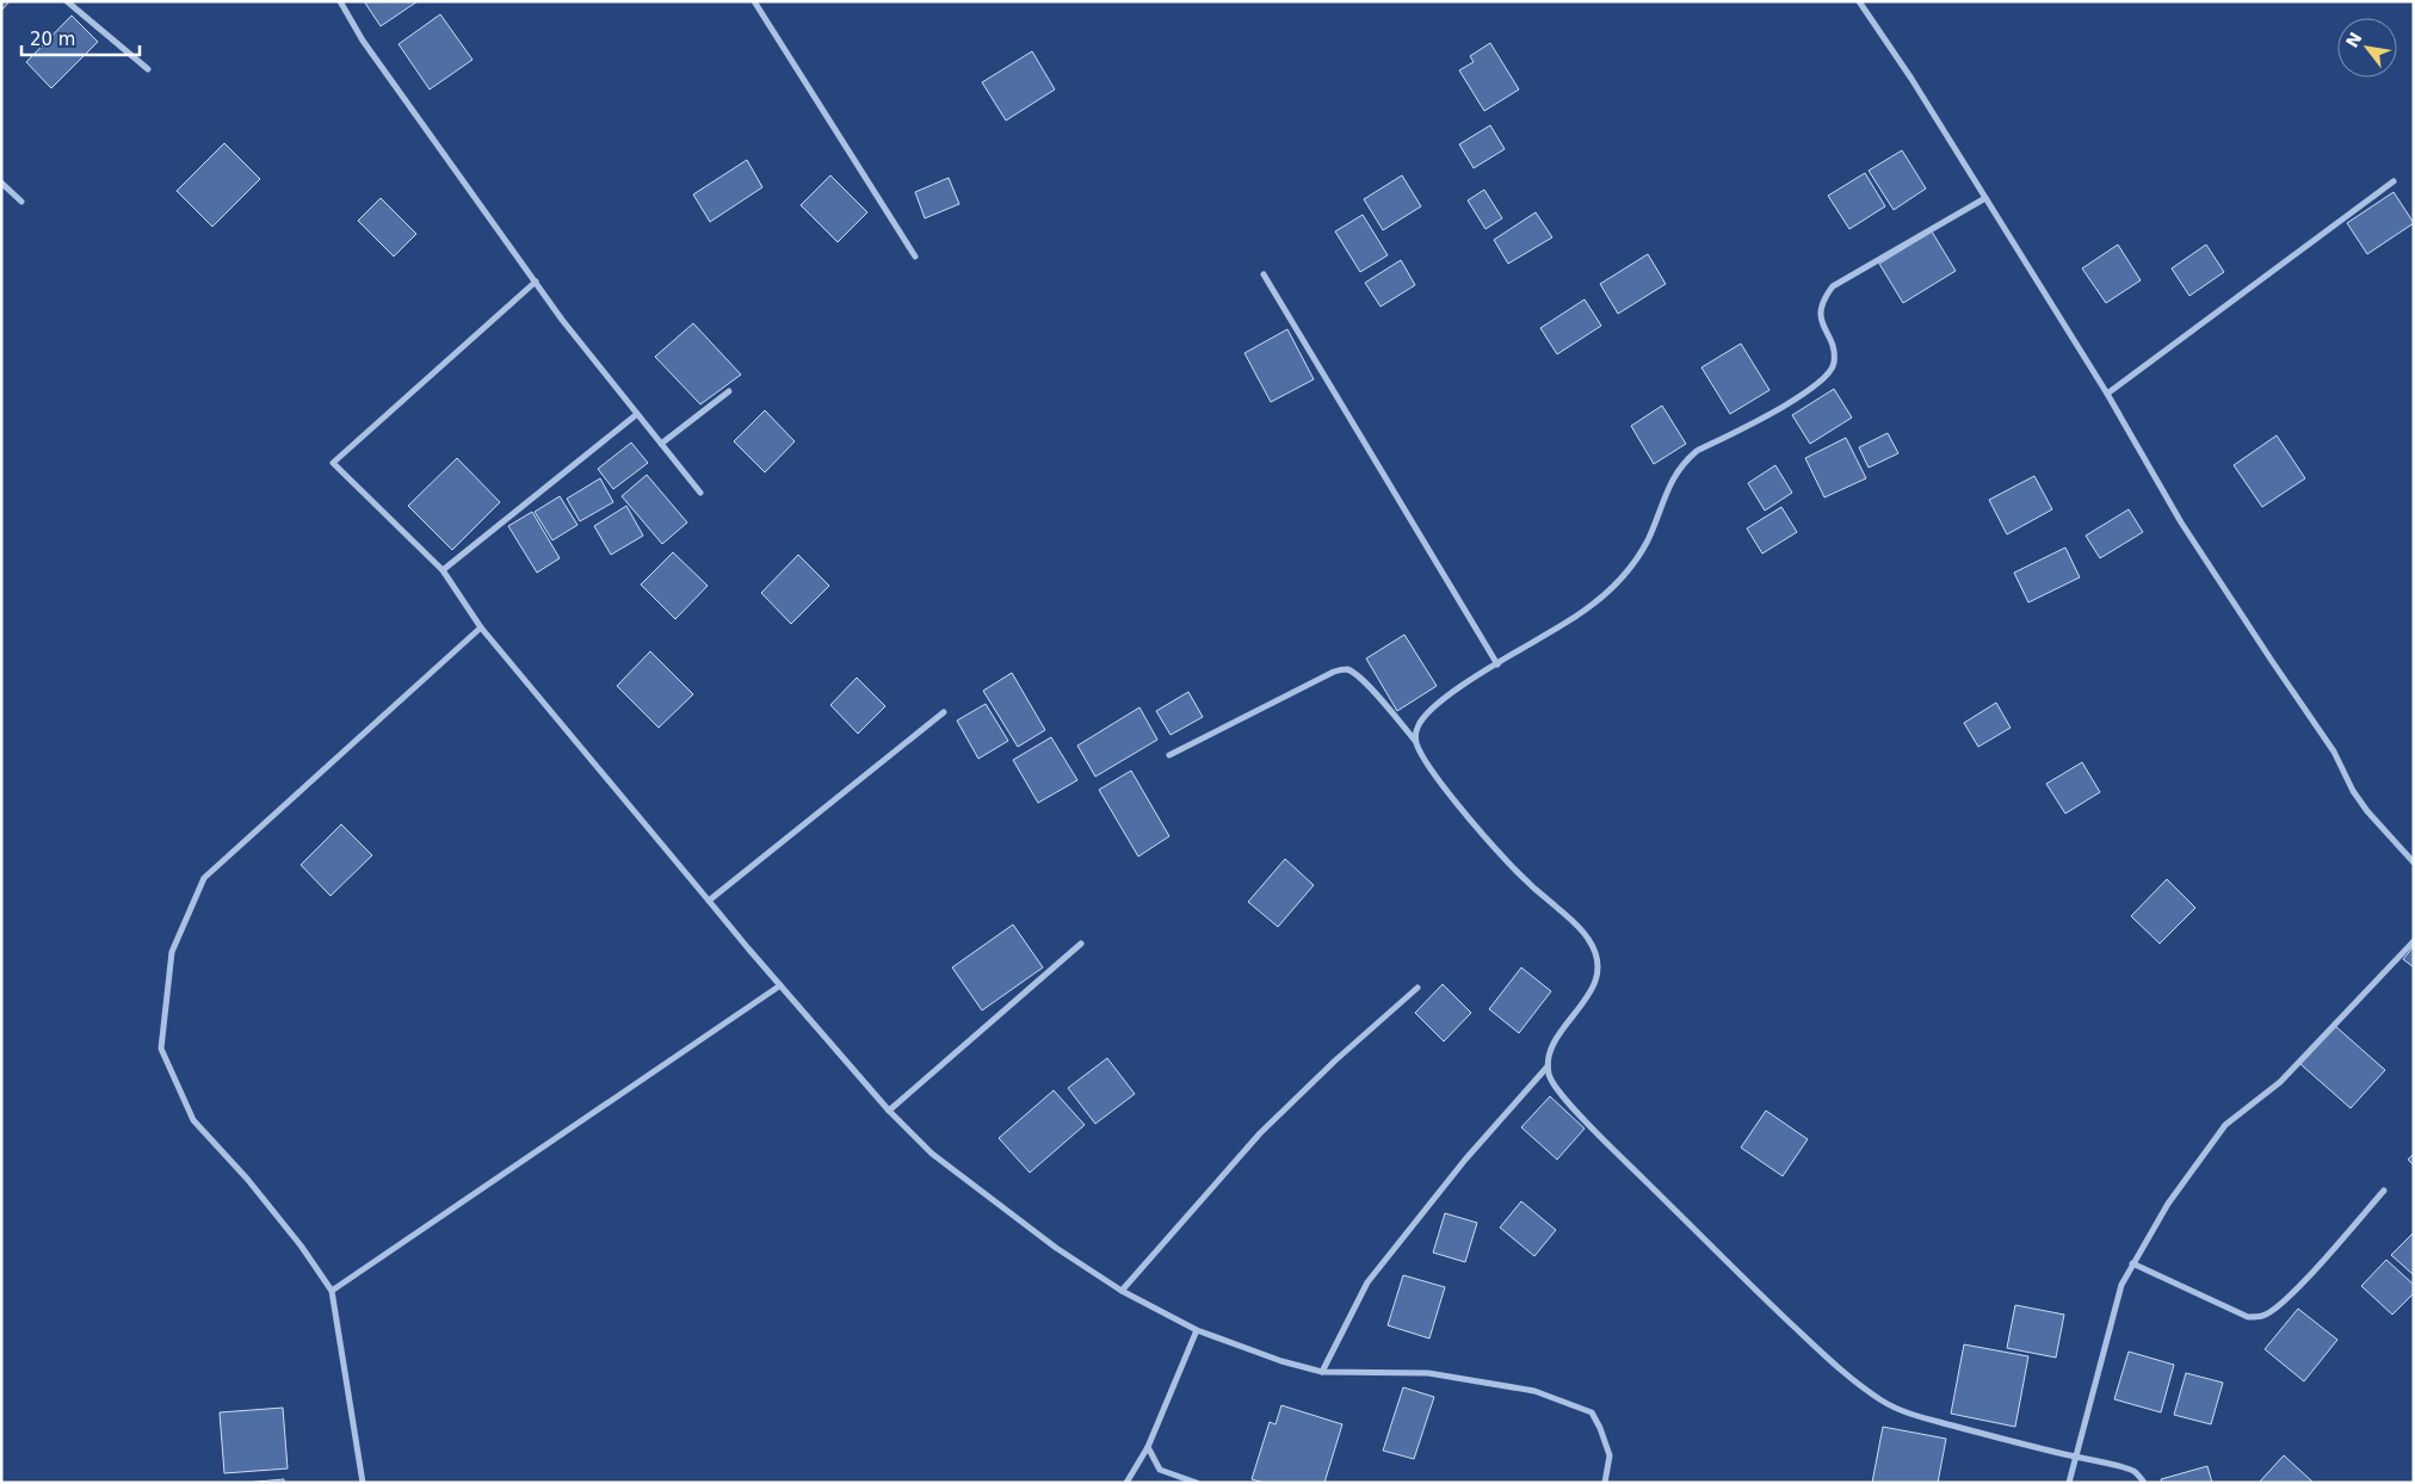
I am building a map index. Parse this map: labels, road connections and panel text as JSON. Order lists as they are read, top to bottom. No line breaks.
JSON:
{"scale_bar":"20 m","north":"top left"}
